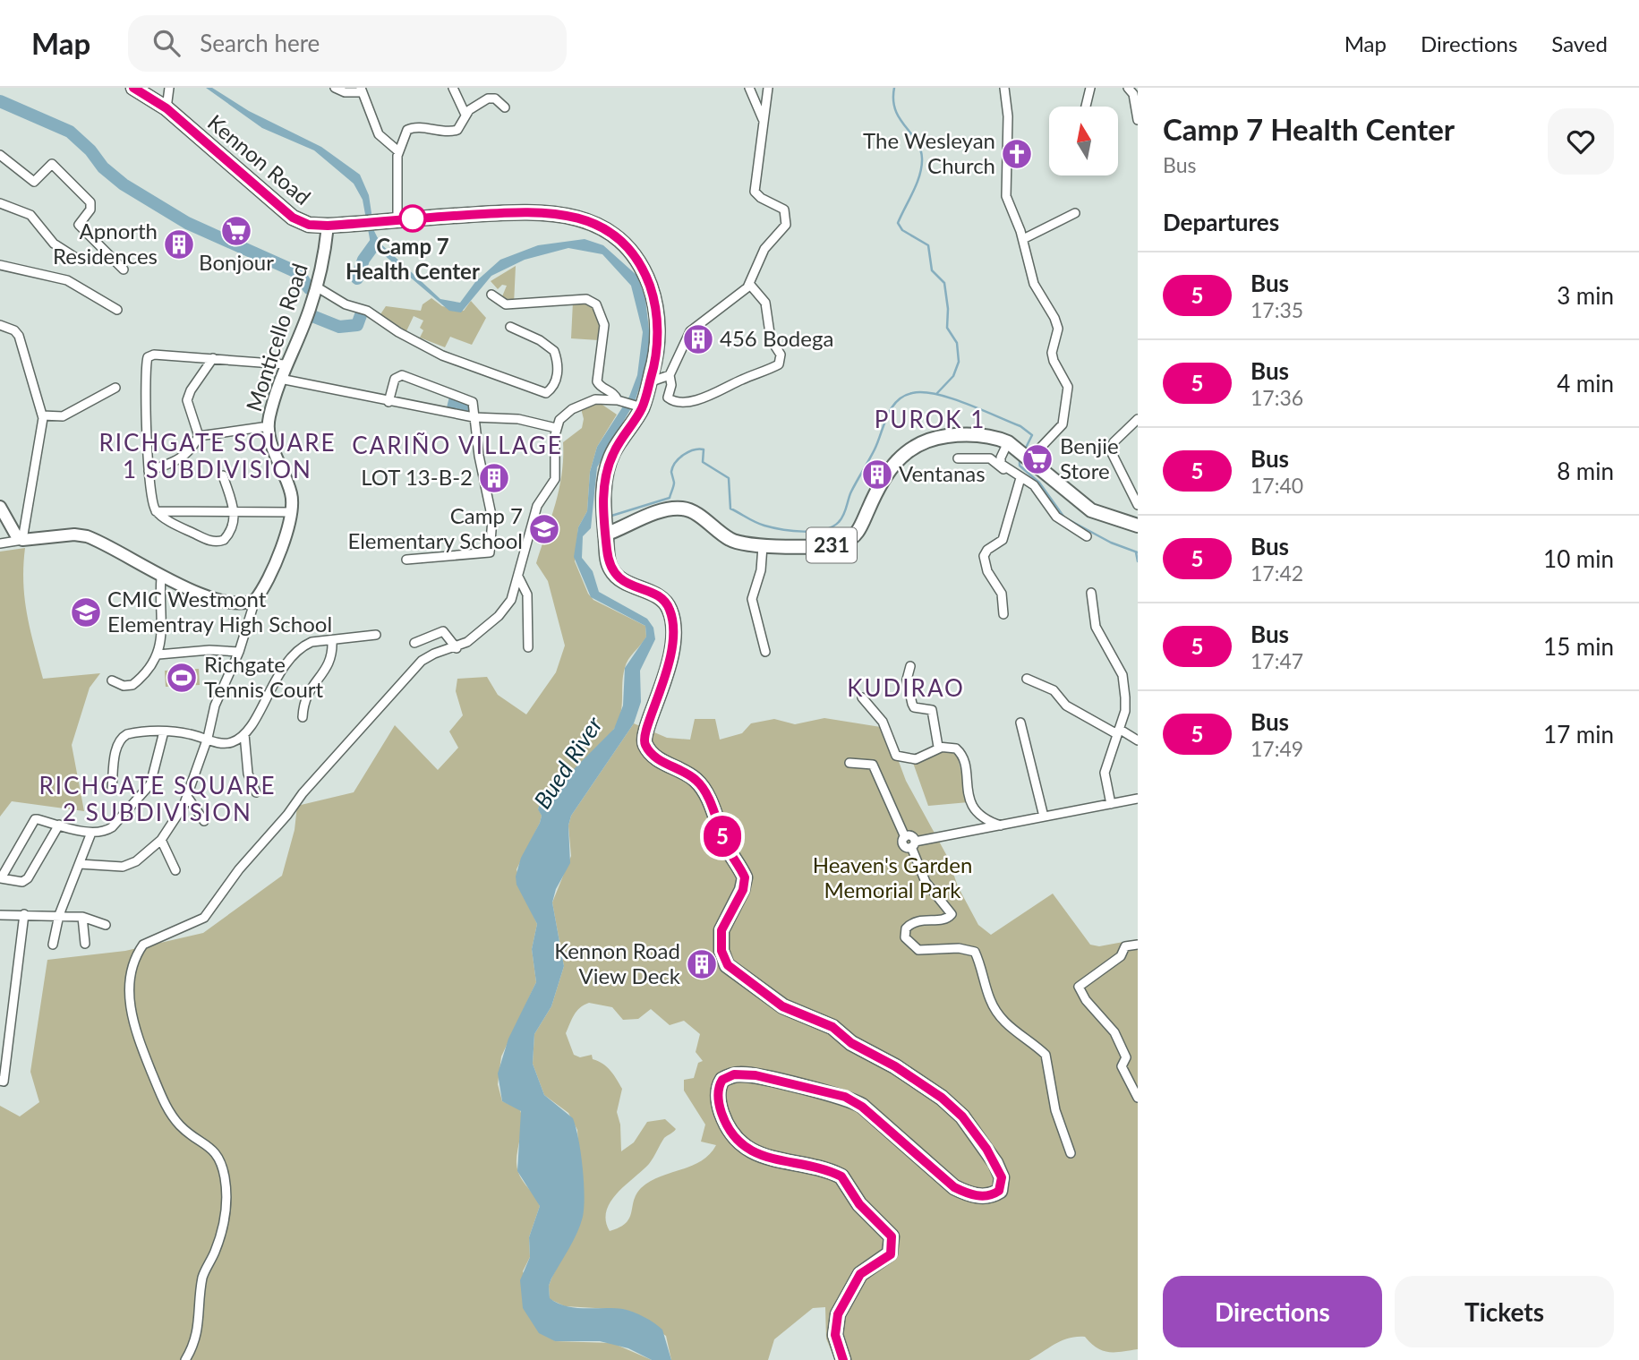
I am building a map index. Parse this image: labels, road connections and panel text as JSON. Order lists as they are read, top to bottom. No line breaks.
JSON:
{"streets":{"highway":["Kennon Road"],"main road":["Monticello Road","231"]},"crossings":[["Kennon Road","Monticello Road"],["Kennon Road","231"]],"districts":["PUROK 1","RICHGATE SQUARE 1 SUBDIVISION","CARIÑO VILLAGE","KUDIRAO","RICHGATE SQUARE 2 SUBDIVISION"],"water":["Bued River"],"parks":["Heaven's Garden Memorial Park"],"places":{"church":["The Wesleyan Church"],"other":["Camp 7 Health Center"],"supermarket":["Bonjour","Benjie Store"],"building":["Apnorth Residences","456 Bodega","Ventanas","LOT 13-B-2","Kennon Road View Deck"],"school or university":["Camp 7 Elementary School","CMIC Westmont Elementray High School"],"sports":["Richgate Tennis Court"]},"lines":["bus line 5"],"north":"top","page":{"header":"Map","search":"Search here","nav":["Map","Directions","Saved"],"on_map":"5","heading":[["Camp 7 Health Center","Bus"],"Departures"],"list":[{"mark":"5","name":"Bus","note":"17:35","value":"3 min"},{"mark":"5","name":"Bus","note":"17:36","value":"4 min"},{"mark":"5","name":"Bus","note":"17:40","value":"8 min"},{"mark":"5","name":"Bus","note":"17:42","value":"10 min"},{"mark":"5","name":"Bus","note":"17:47","value":"15 min"},{"mark":"5","name":"Bus","note":"17:49","value":"17 min"}],"buttons":["Directions","Tickets"]}}
